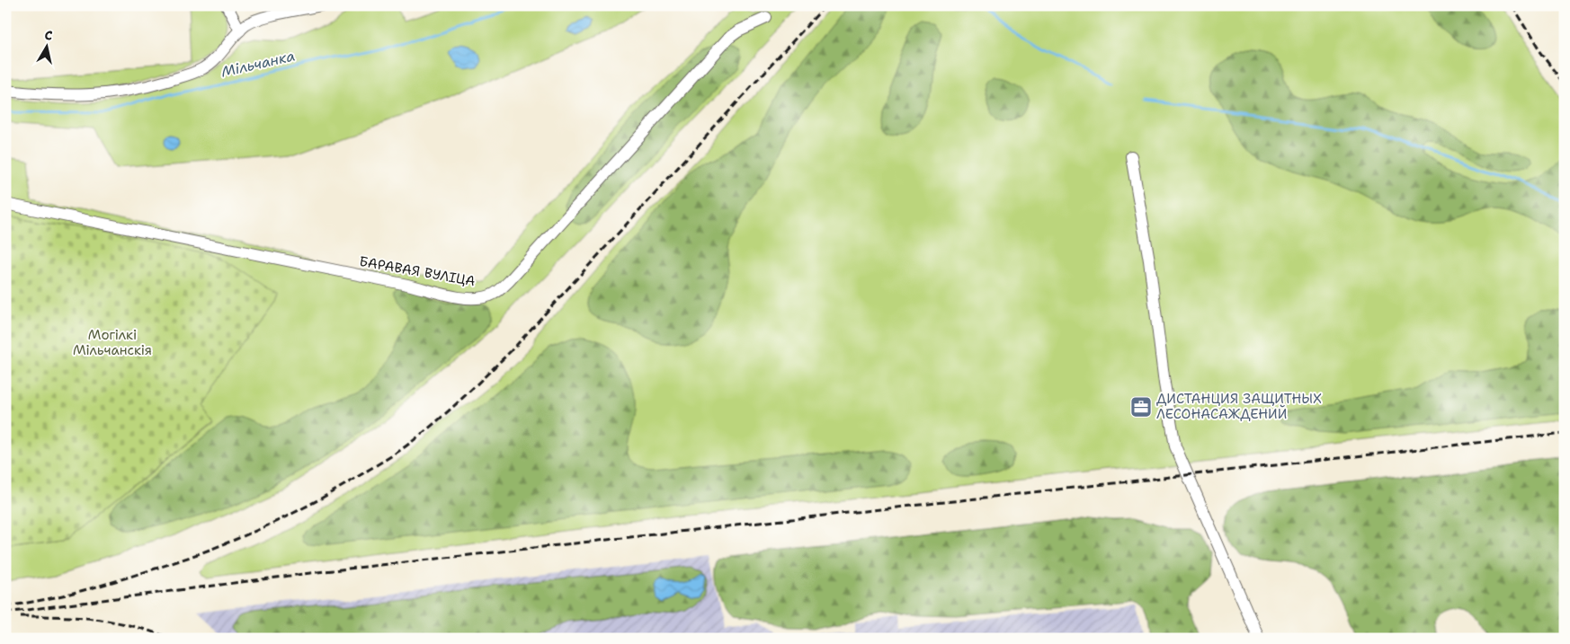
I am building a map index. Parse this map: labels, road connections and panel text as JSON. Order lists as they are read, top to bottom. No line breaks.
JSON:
{"streets":{"street":["БАРАВАЯ ВУЛІЦА"]},"water":["Мільчанка"],"parks":["Могілкі Мільчанскія"],"places":{"office":["ДИСТАНЦИЯ ЗАЩИТНЫХ ЛЕСОНАСАЖДЕНИЙ"]},"north":"top"}
